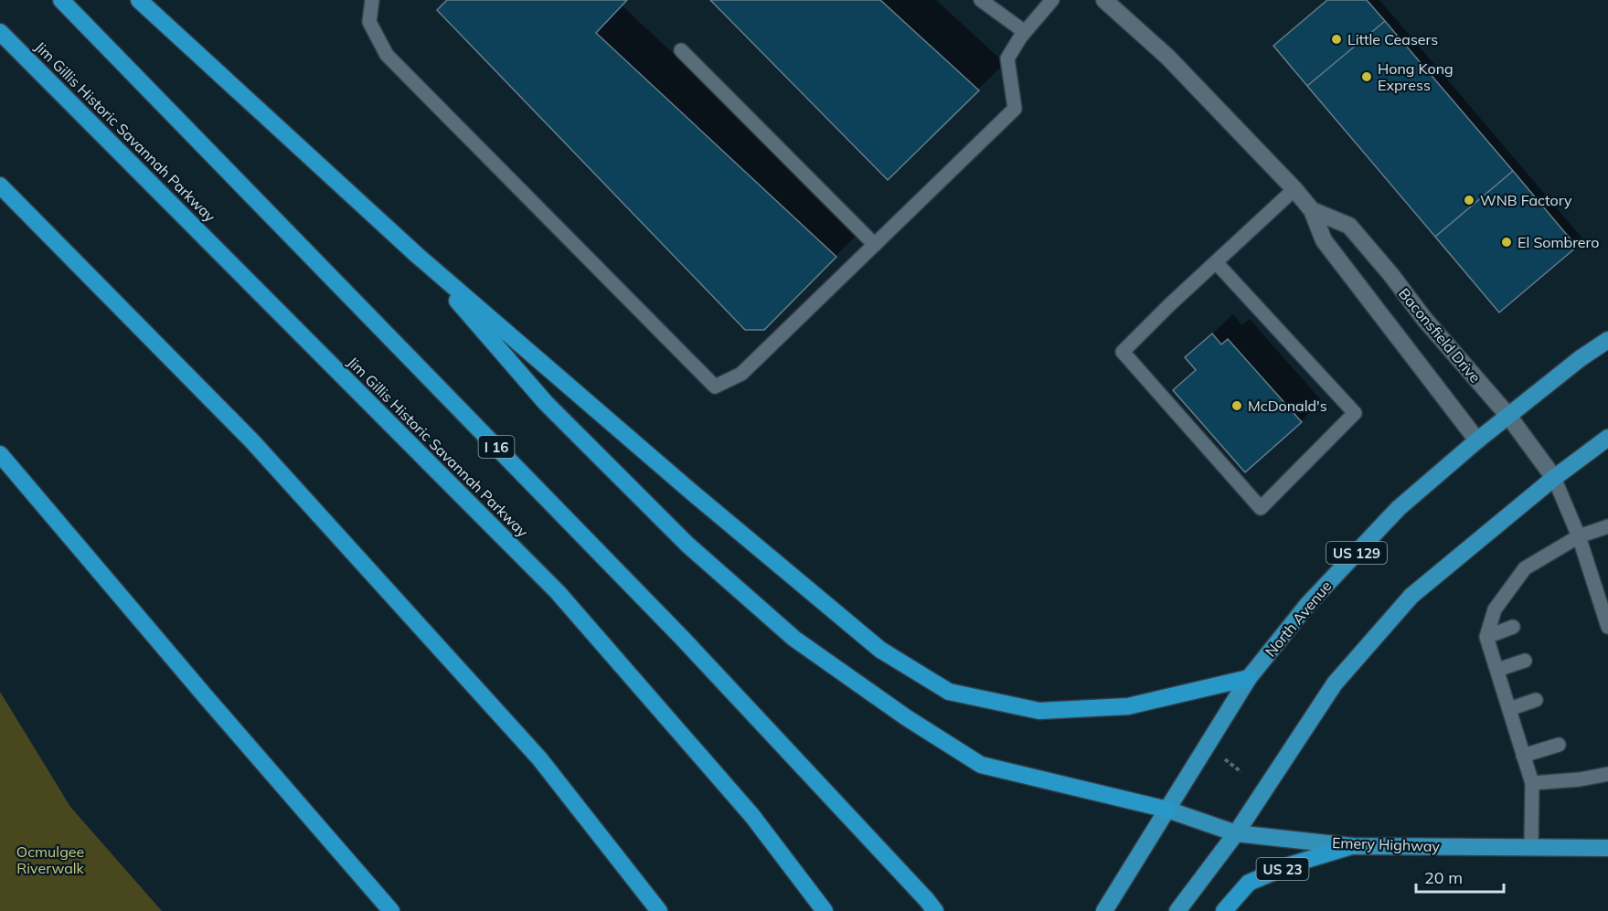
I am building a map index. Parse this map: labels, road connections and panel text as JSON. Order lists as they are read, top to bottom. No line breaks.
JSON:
{"streets":{"highway":["Jim Gillis Historic Savannah Parkway","I 16","US 129","North Avenue","Emery Highway","US 23"],"street":["Baconsfield Drive"]},"crossings":[["Baconsfield Drive","North Avenue"],["North Avenue","Emery Highway"],["Emery Highway","US 23"]],"parks":["Ocmulgee Riverwalk"],"places":["Little Ceasers","Hong Kong Express","WNB Factory","El Sombrero","McDonald's"],"scale_bar":"20 m"}
